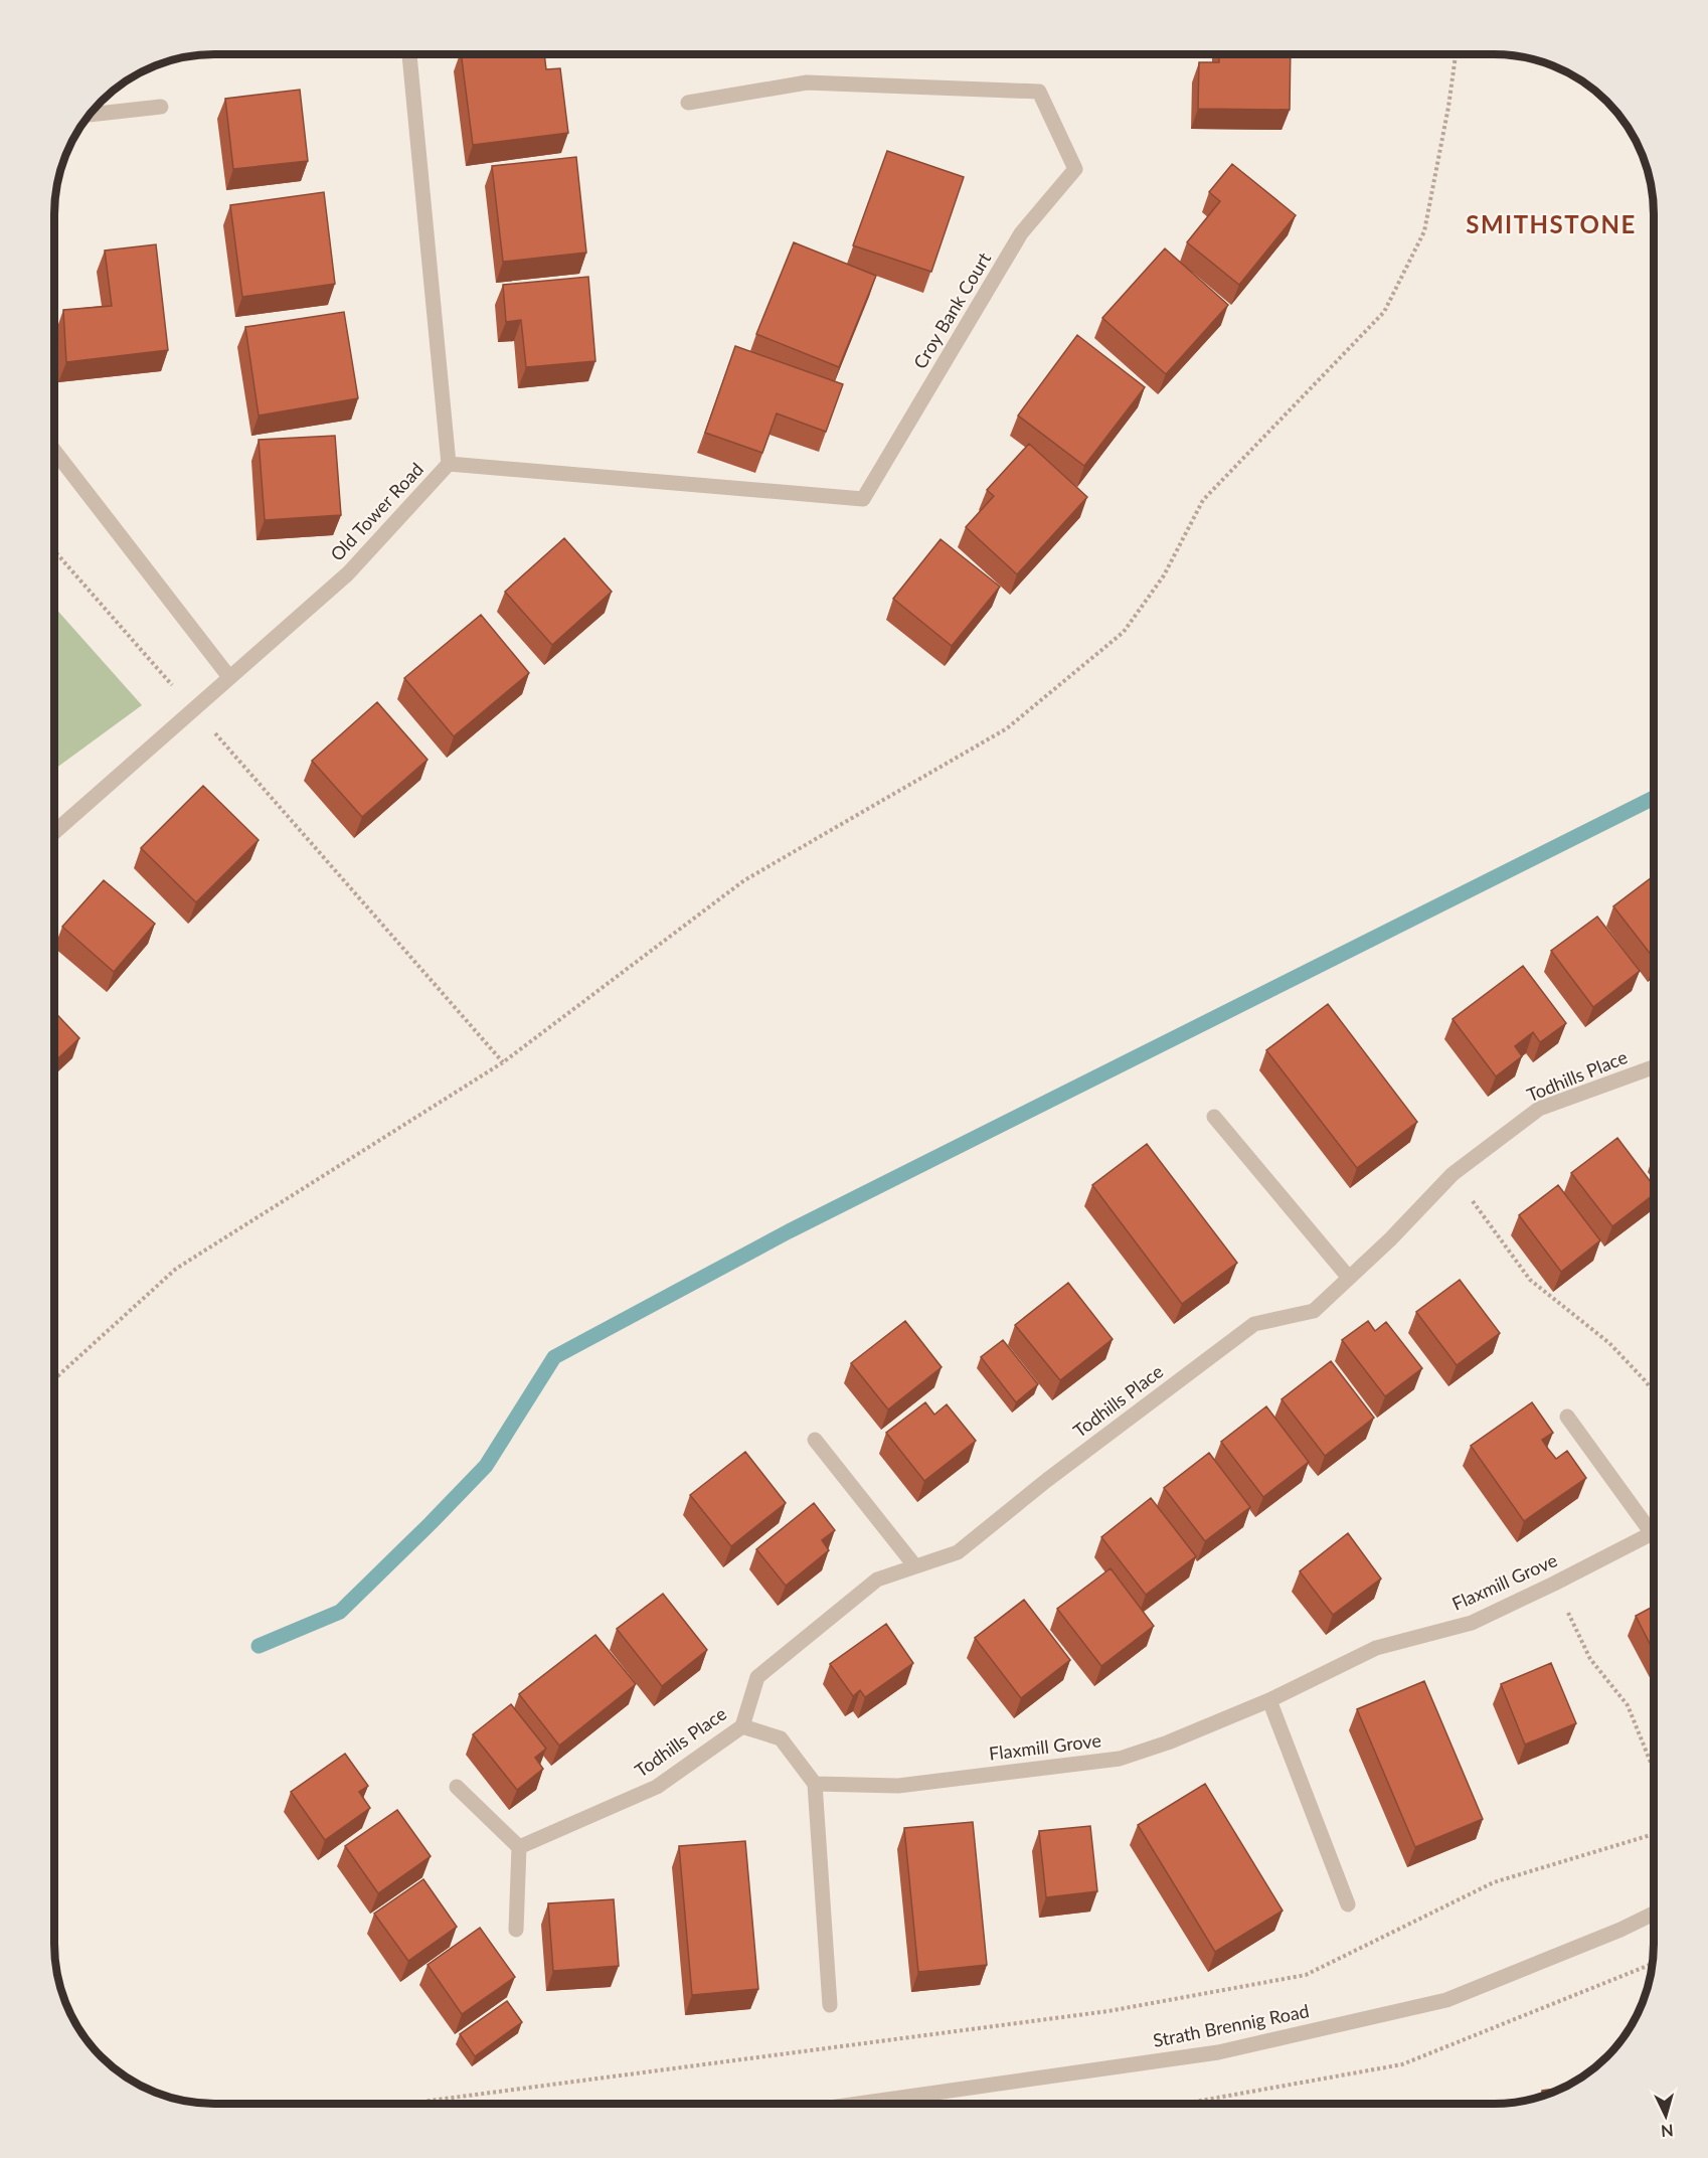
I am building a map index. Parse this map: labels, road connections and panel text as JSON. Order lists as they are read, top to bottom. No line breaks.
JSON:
{"streets":{"street":["Croy Bank Court","Old Tower Road","Todhills Place","Flaxmill Grove","Strath Brennig Road"]},"crossings":[["Croy Bank Court","Old Tower Road"]],"districts":["SMITHSTONE"],"north":"bottom"}
